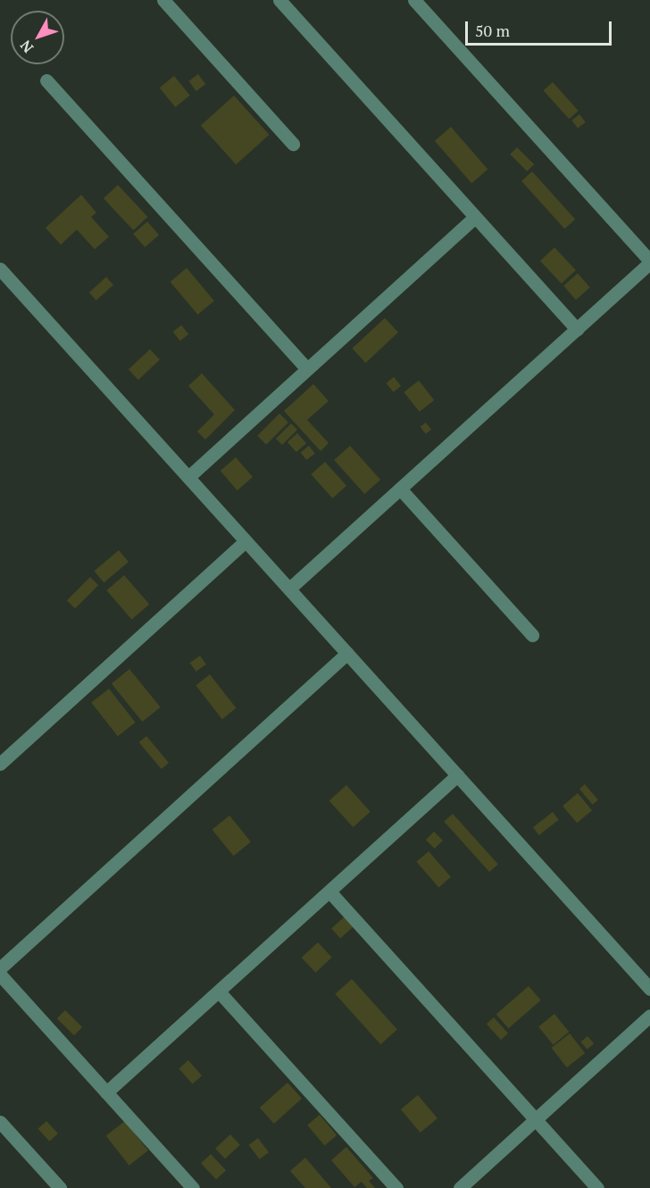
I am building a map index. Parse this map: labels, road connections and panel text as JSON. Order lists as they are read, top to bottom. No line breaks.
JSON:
{"scale_bar":"50 m","north":"bottom left"}
